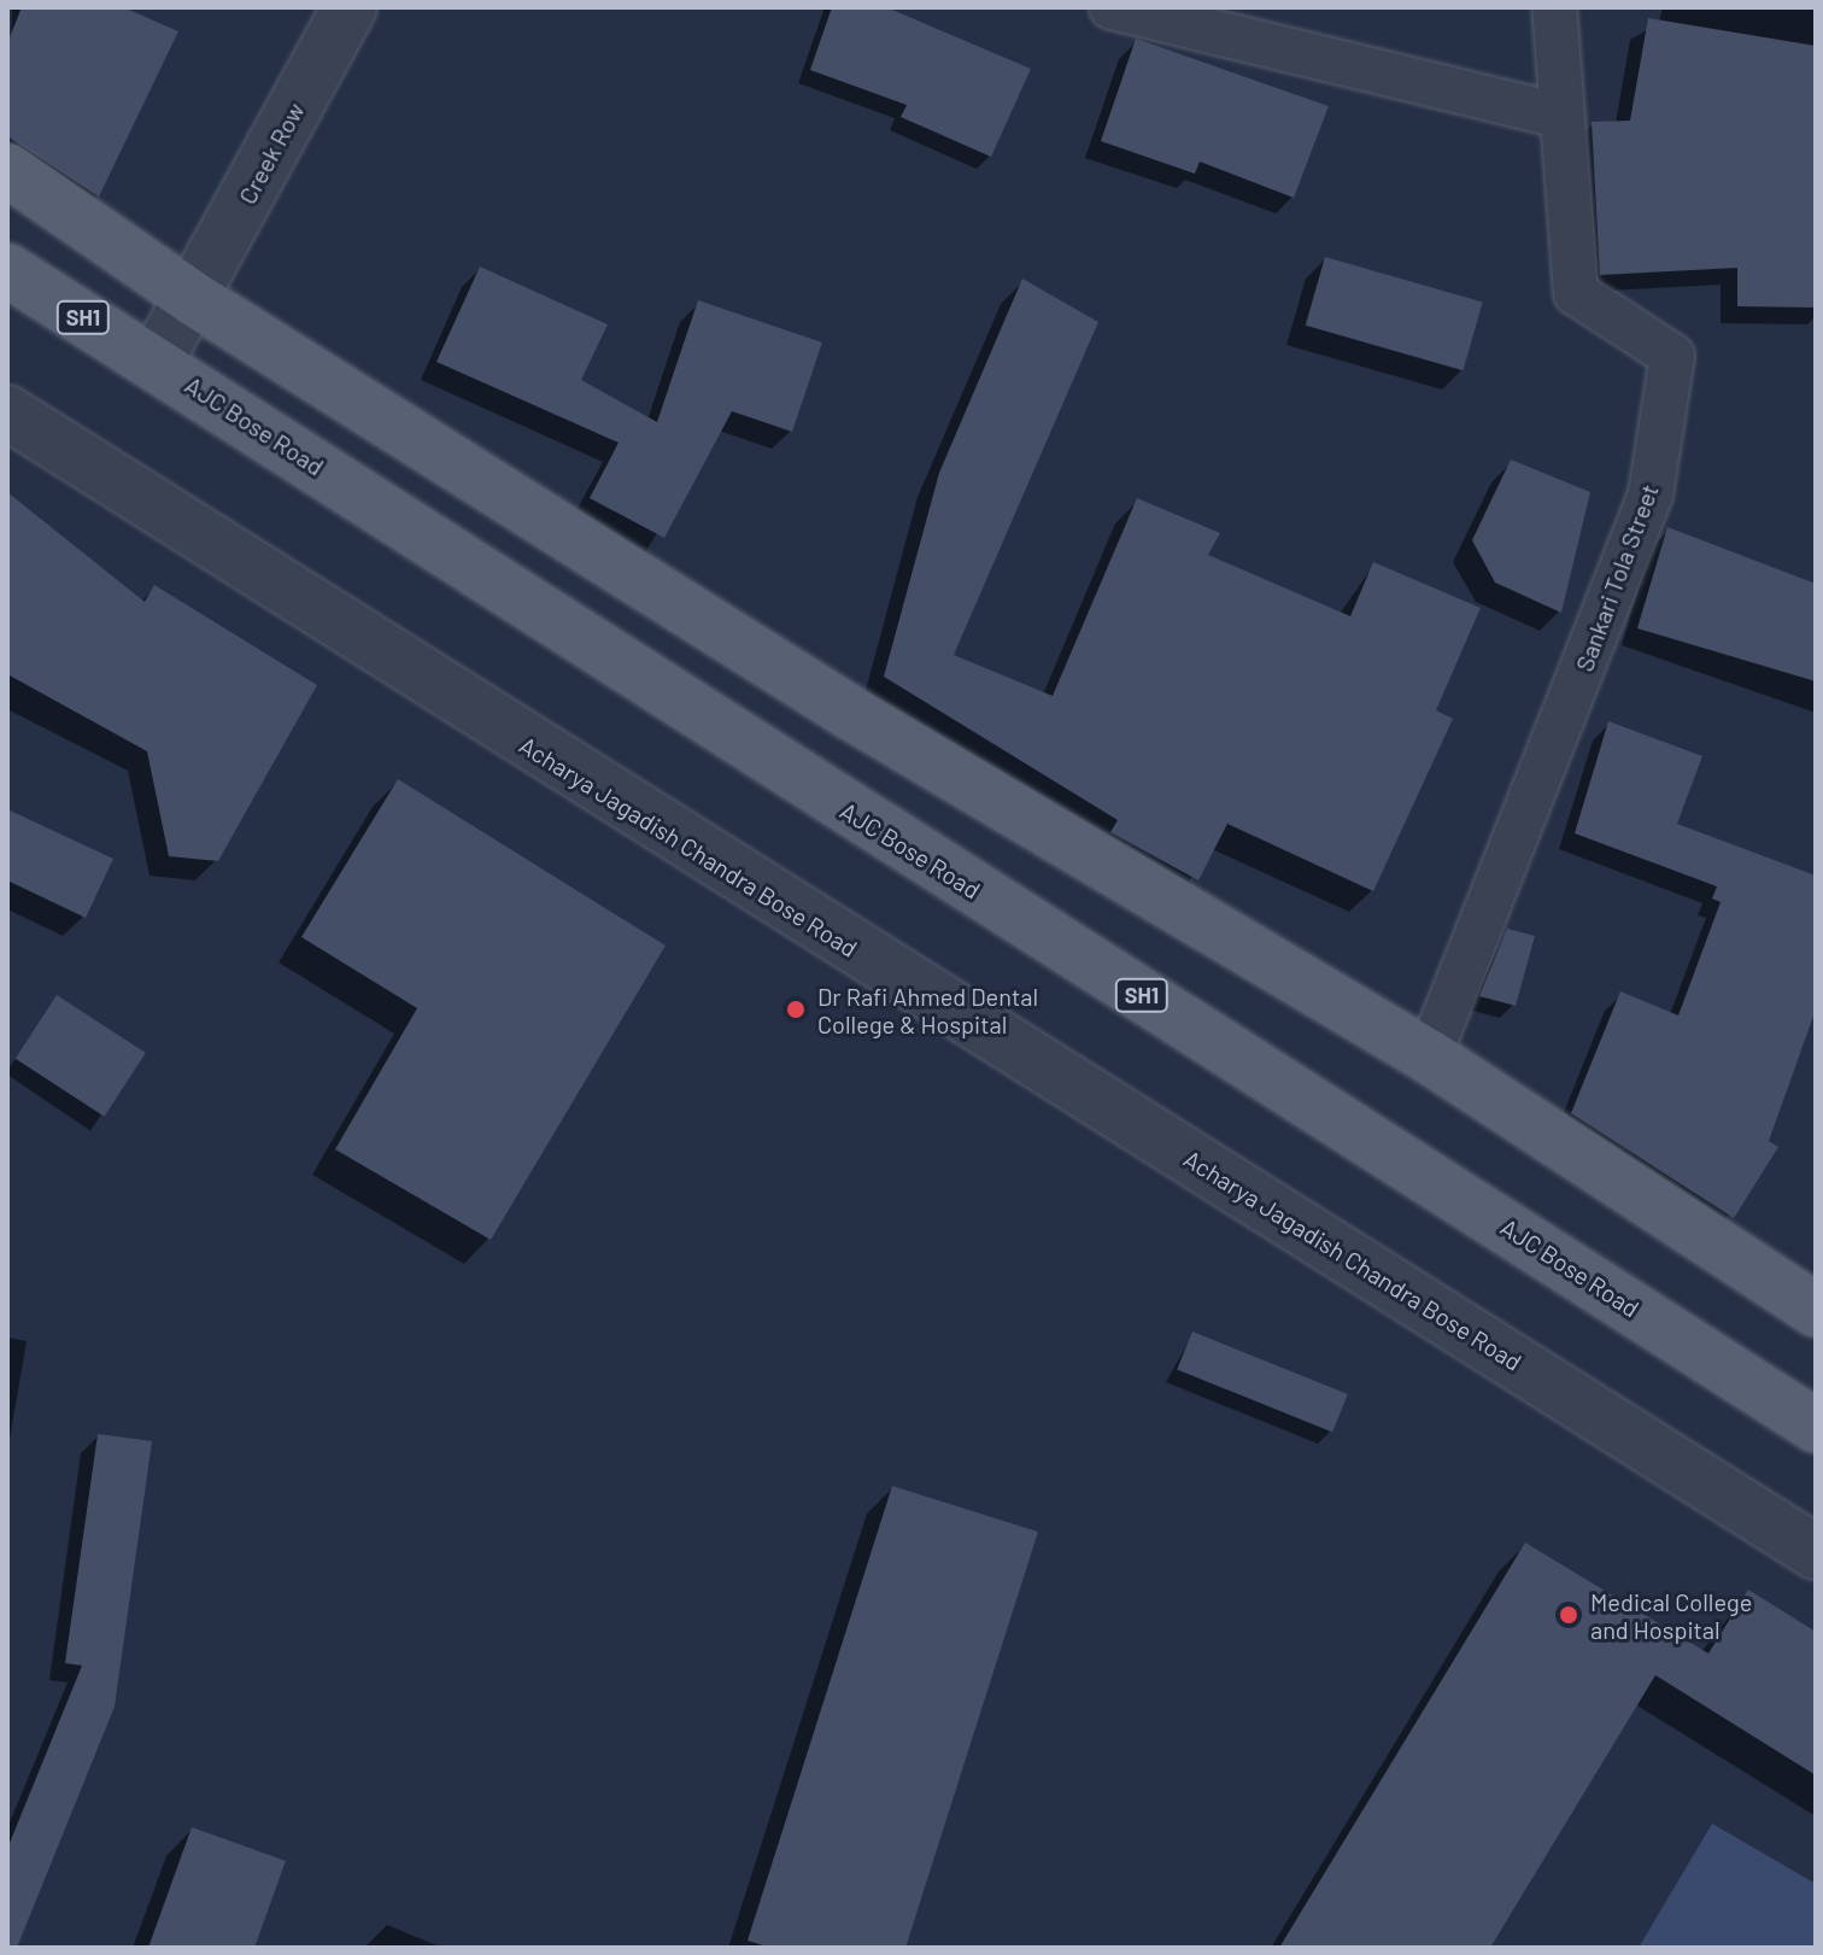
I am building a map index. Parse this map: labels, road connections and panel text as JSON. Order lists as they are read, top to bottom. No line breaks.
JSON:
{"streets":{"main road":["SH1","AJC Bose Road"],"street":["Creek Row","Sankari Tola Street","Acharya Jagadish Chandra Bose Road"]},"places":["Dr Rafi Ahmed Dental College & Hospital","Medical College and Hospital"]}
